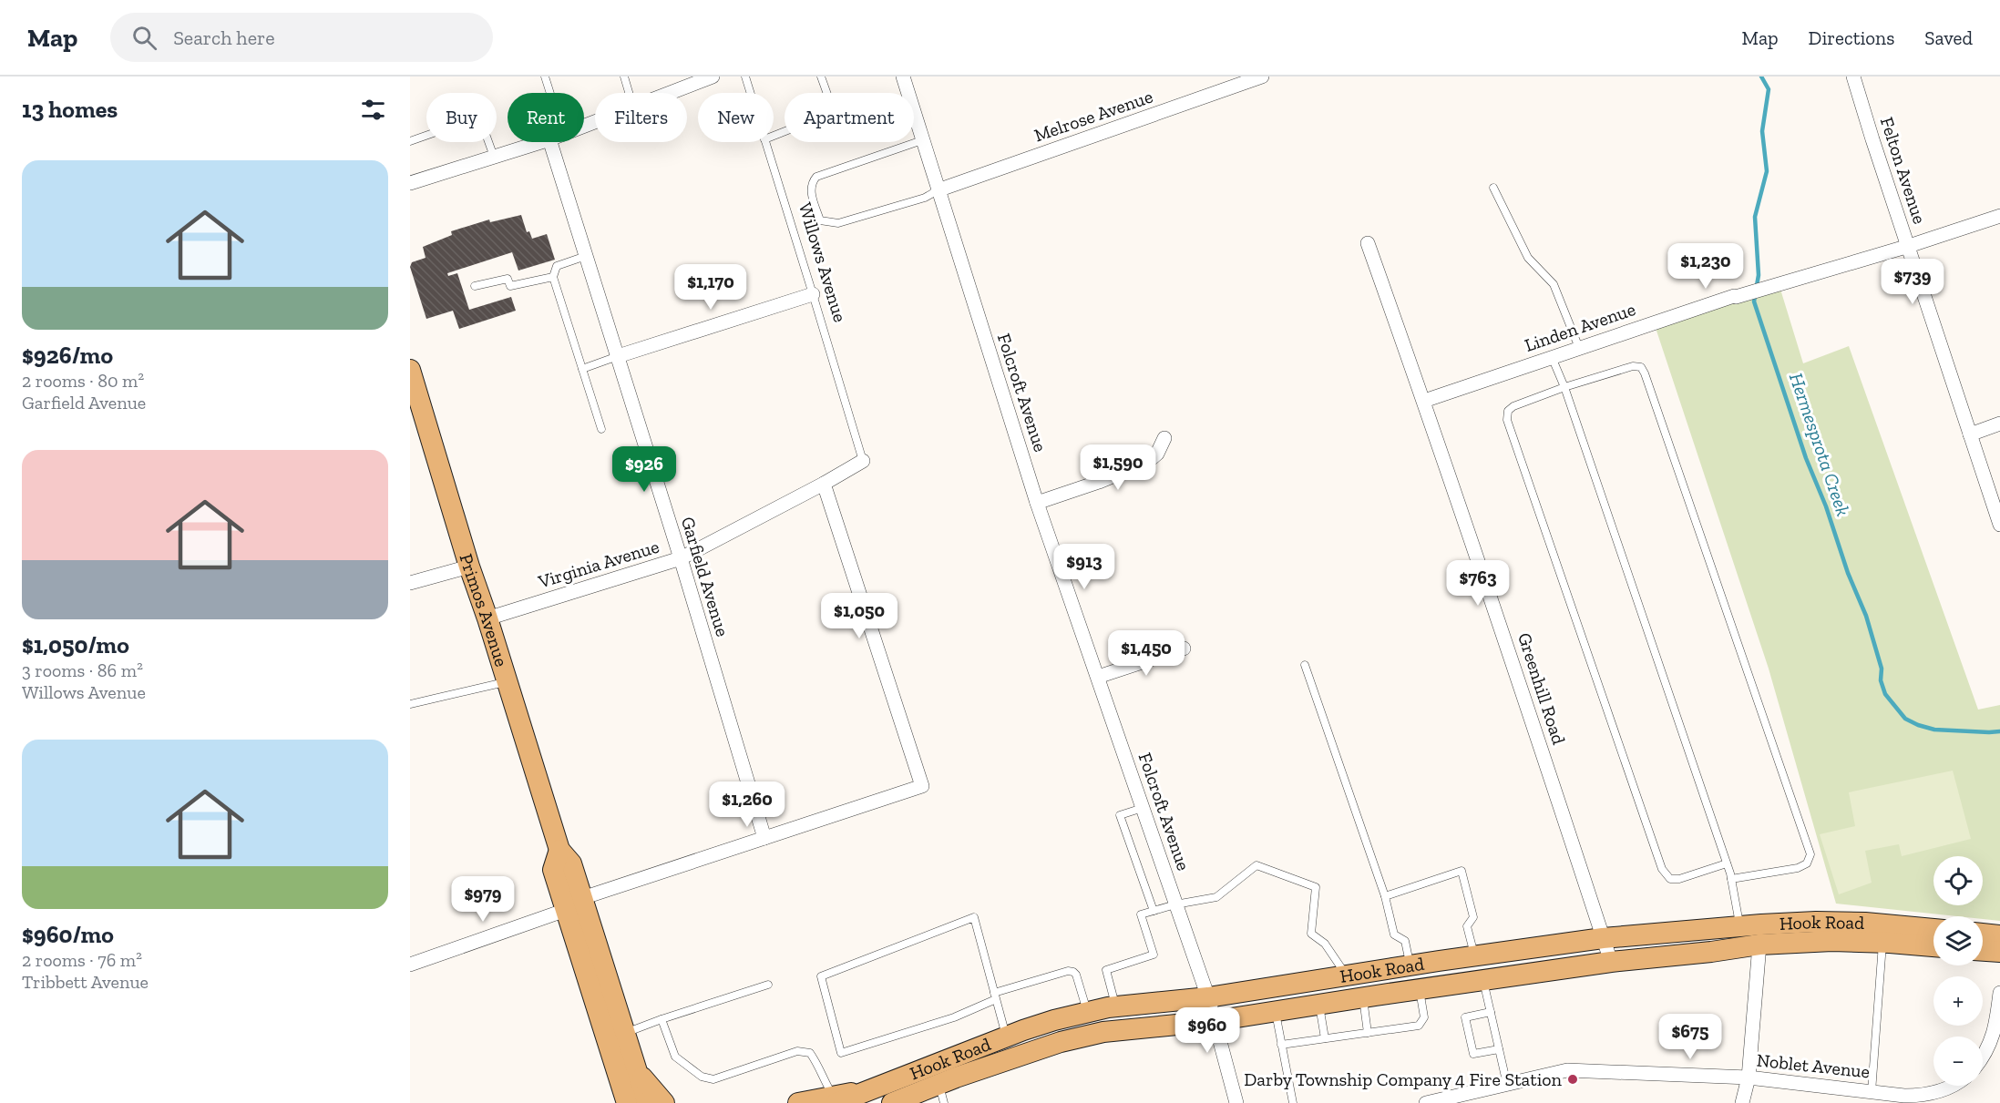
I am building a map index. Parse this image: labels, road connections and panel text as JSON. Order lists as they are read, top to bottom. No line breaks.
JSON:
{"streets":{"main road":["Primos Avenue","Hook Road"],"street":["Melrose Avenue","Felton Avenue","Linden Avenue","Folcroft Avenue","Virginia Avenue","Garfield Avenue","Greenhill Road","Noblet Avenue"],"lane":["Willows Avenue"]},"crossings":[["Melrose Avenue","Folcroft Avenue"],["Felton Avenue","Linden Avenue"],["Willows Avenue","Virginia Avenue"],["Linden Avenue","Greenhill Road"],["Folcroft Avenue","Hook Road"],["Virginia Avenue","Garfield Avenue"],["Virginia Avenue","Primos Avenue"],["Greenhill Road","Hook Road"]],"water":["Hermesprota Creek"],"places":["Darby Township Company 4 Fire Station"],"page":{"header":"Map","search":"Search here","nav":["Map","Directions","Saved"],"heading":"13 homes","chip":["Buy","Rent","Filters","New","Apartment"],"list":[{"name":"$926/mo","note":"2 rooms · 80 m² · Garfield Avenue"},{"name":"$1,050/mo","note":"3 rooms · 86 m² · Willows Avenue"},{"name":"$960/mo","note":"2 rooms · 76 m² · Tribbett Avenue"}],"price":["$1,230","$739","$1,170","$1,590","$926","$913","$763","$1,050","$1,450","$1,260","$979","$960","$675"],"map_buttons":["+","−"]}}
